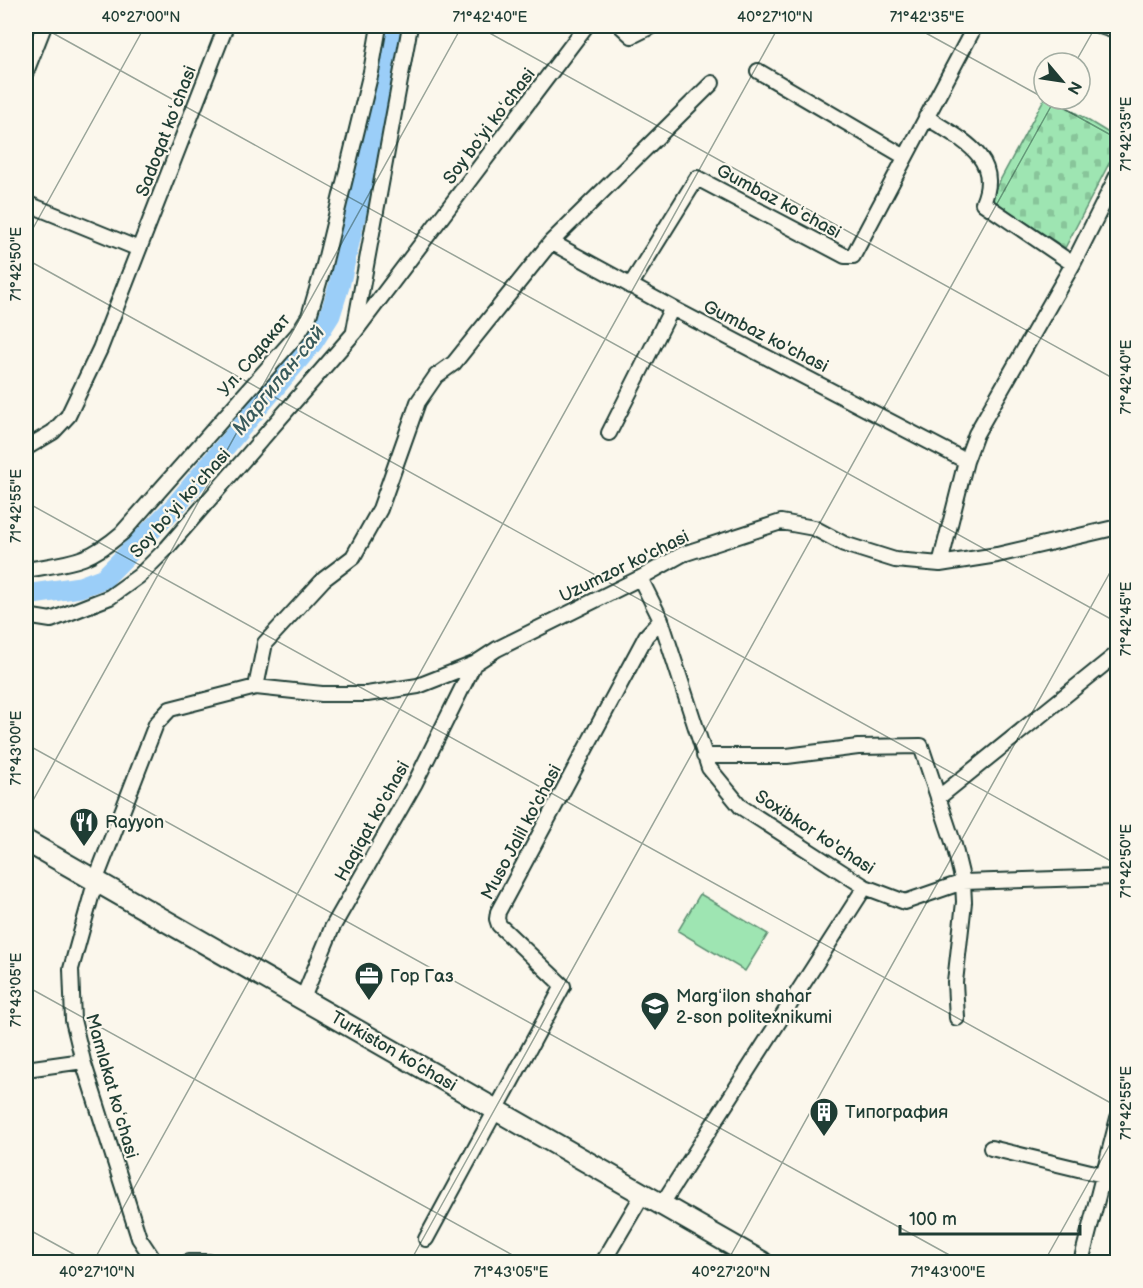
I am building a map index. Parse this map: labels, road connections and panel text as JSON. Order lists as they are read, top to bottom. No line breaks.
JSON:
{"streets":{"main road":["Turkiston ko’chasi"],"street":["Soy boʻyi koʻchasi","Sadoqat koʻchasi","Gumbaz koʻchasi","Gumbaz ko'chasi","Ул. Содакат","Uzumzor ko'chasi","Haqiqat ko'chasi","Muso Jalil ko'chasi","Soxibkor ko'chasi","Mamlakat koʻchasi"]},"crossings":[["Gumbaz koʻchasi","Gumbaz ko'chasi"],["Uzumzor ko'chasi","Haqiqat ko'chasi"],["Uzumzor ko'chasi","Soxibkor ko'chasi"],["Uzumzor ko'chasi","Turkiston ko’chasi"],["Uzumzor ko'chasi","Mamlakat koʻchasi"],["Haqiqat ko'chasi","Turkiston ko’chasi"],["Muso Jalil ko'chasi","Soxibkor ko'chasi"],["Muso Jalil ko'chasi","Turkiston ko’chasi"],["Turkiston ko’chasi","Mamlakat koʻchasi"]],"water":["Маргилан-сай"],"places":{"restaurant":["Rayyon"],"office":["Гор Газ"],"school or university":["Margʻilon shahar 2-son politexnikumi"],"building":["Типография"]},"scale_bar":"100 m","north":"bottom right","coordinates":["40°27'00\"N","71°42'40\"E","40°27'10\"N","71°42'35\"E","71°42'50\"E","71°42'55\"E","71°42'45\"E","71°43'00\"E","71°43'05\"E","40°27'20\"N"]}
